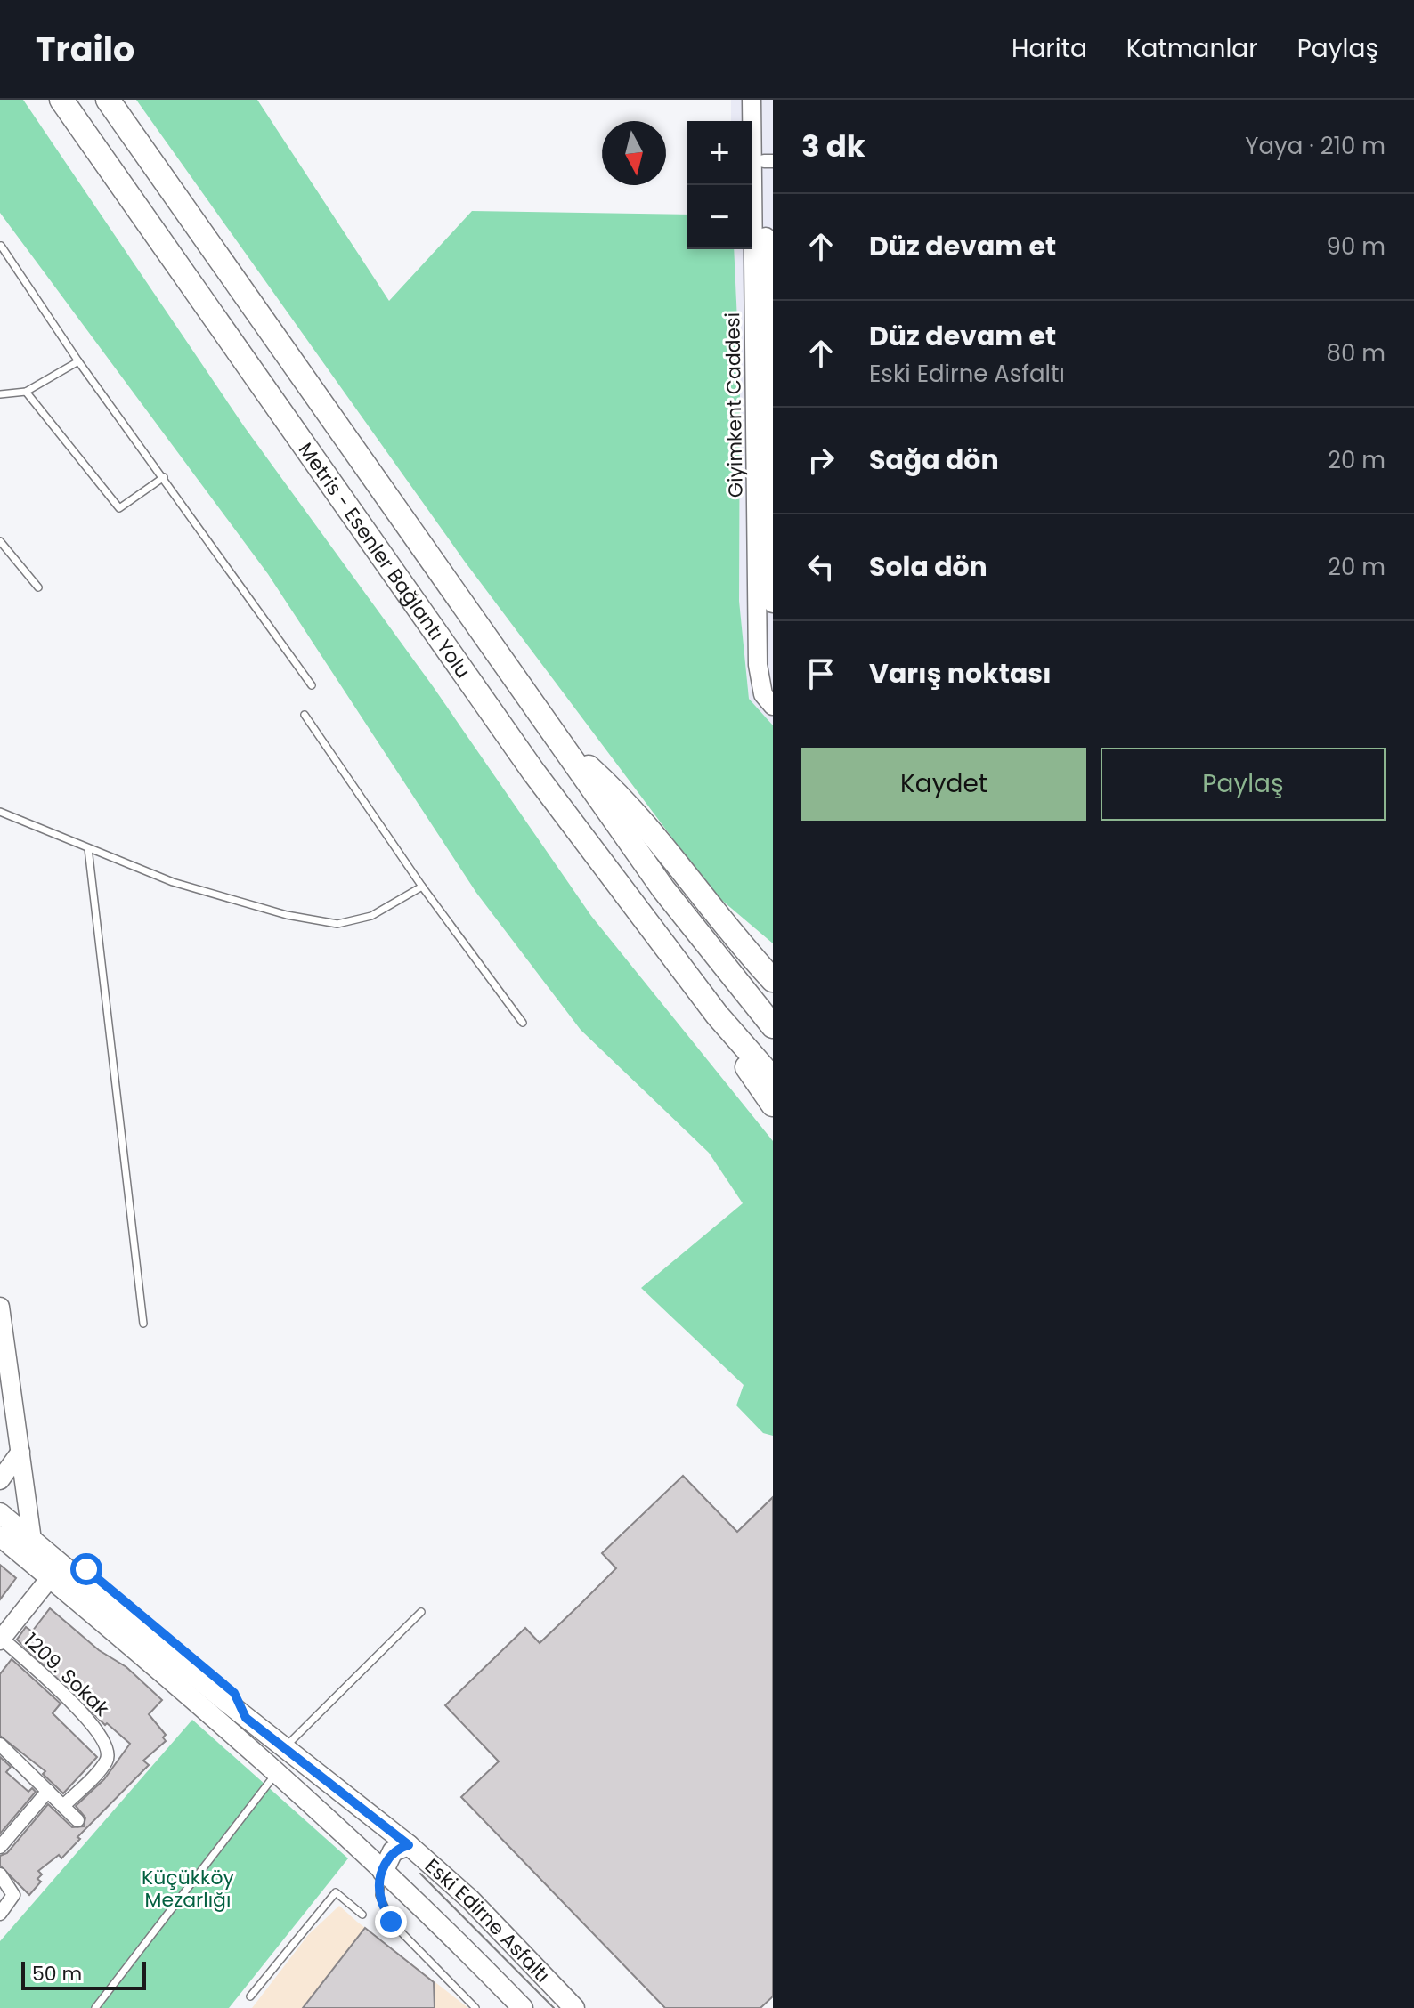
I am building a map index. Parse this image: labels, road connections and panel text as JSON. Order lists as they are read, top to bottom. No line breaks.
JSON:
{"streets":{"highway":["Metris - Esenler Bağlantı Yolu"],"main road":["Eski Edirne Asfaltı"],"street":["Giyimkent Caddesi","1209. Sokak"]},"parks":["Küçükköy Mezarlığı"],"scale_bar":"50 m","north":"bottom","page":{"header":"Trailo","nav":["Harita","Katmanlar","Paylaş"],"heading":["3 dk","Yaya · 210 m"],"map_buttons":["+","−"],"list":[["Düz devam et","90 m"],["Düz devam et","Eski Edirne Asfaltı","80 m"],["Sağa dön","20 m"],["Sola dön","20 m"],"Varış noktası"],"buttons":["Kaydet","Paylaş"],"scale":"50 m"}}
